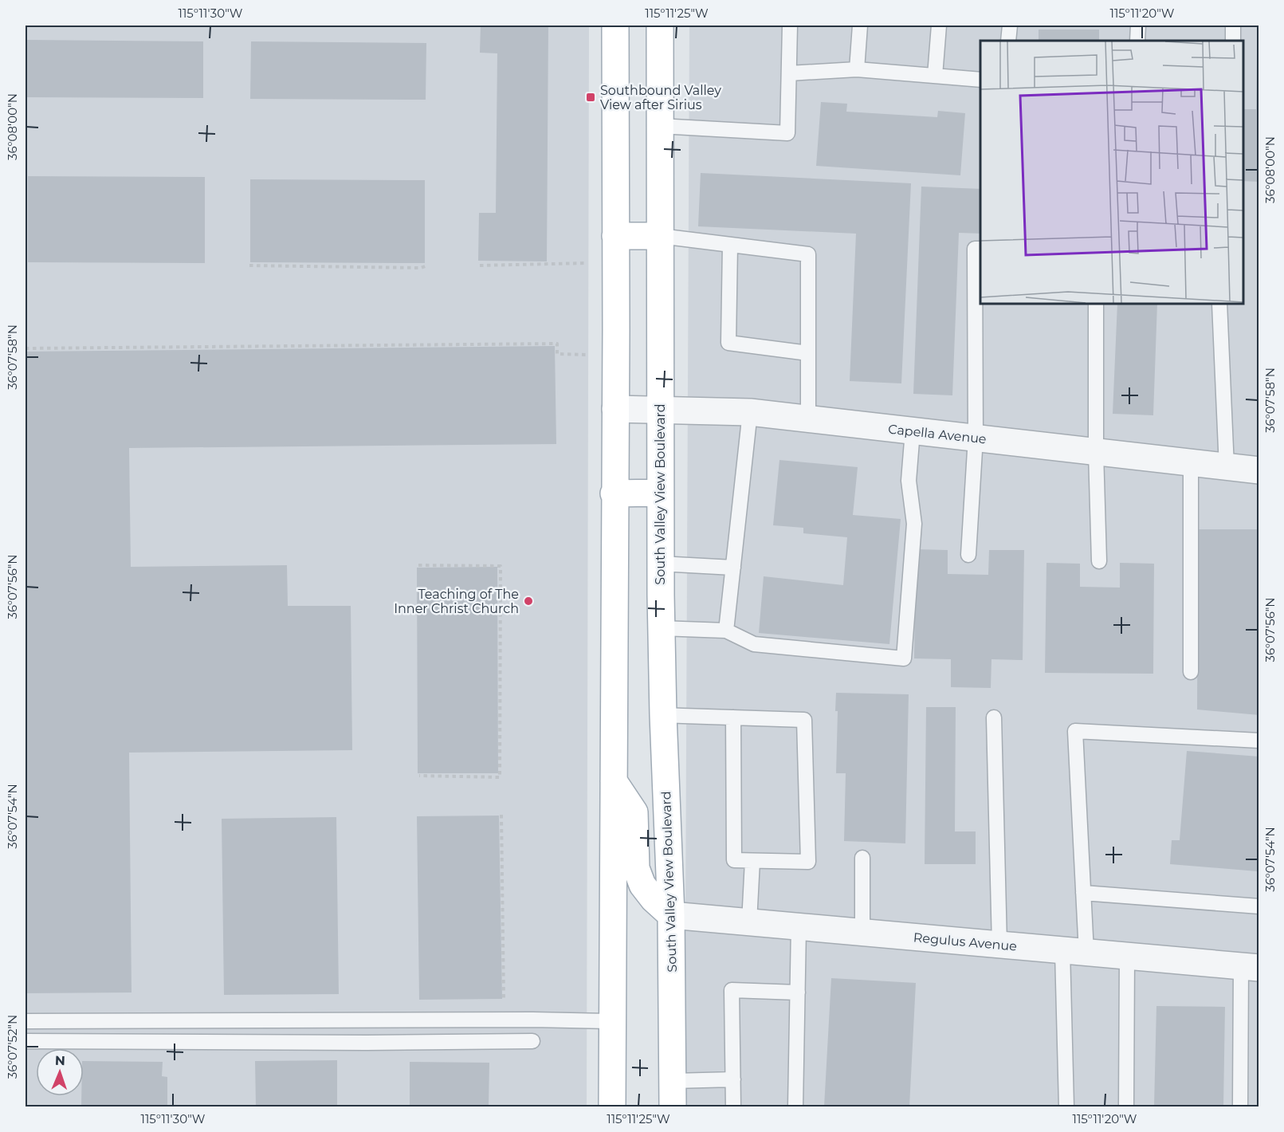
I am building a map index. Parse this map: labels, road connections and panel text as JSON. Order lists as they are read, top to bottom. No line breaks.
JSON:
{"streets":{"main road":["South Valley View Boulevard"],"street":["Capella Avenue","Regulus Avenue"]},"crossings":[["Capella Avenue","South Valley View Boulevard"],["South Valley View Boulevard","Regulus Avenue"]],"places":{"transit":["Southbound Valley View after Sirius"],"other":["Teaching of The Inner Christ Church"]},"north":"top","coordinates":["115°11'30\"W","115°11'25\"W","115°11'20\"W","36°08'00\"N","36°07'58\"N","36°07'56\"N","36°07'54\"N","36°07'52\"N"]}
